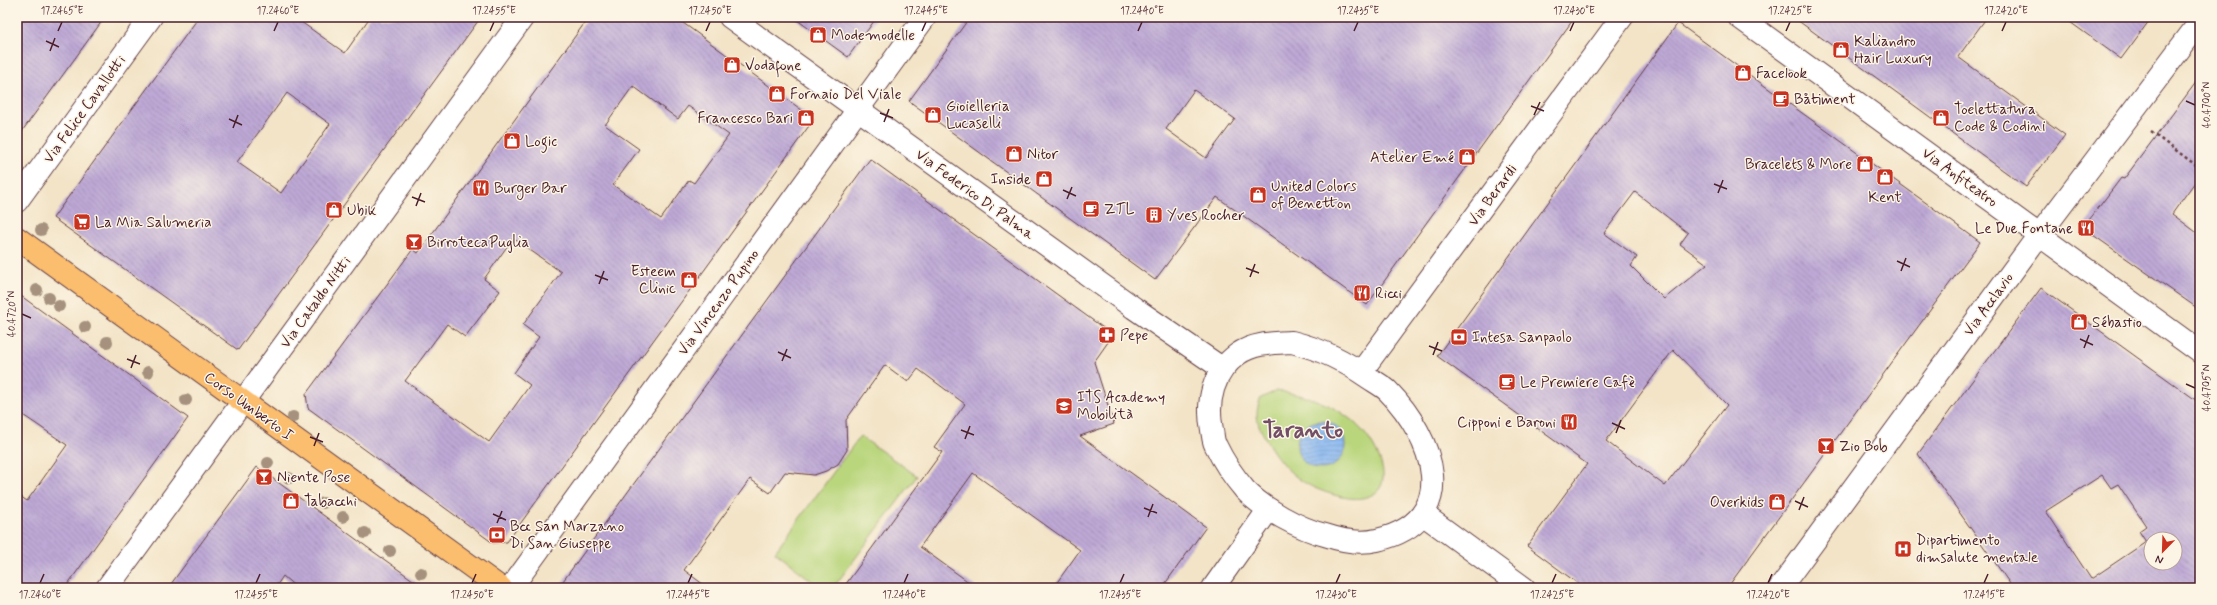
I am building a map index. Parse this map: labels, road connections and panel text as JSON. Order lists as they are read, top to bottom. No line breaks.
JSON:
{"streets":{"main road":["Corso Umberto I"],"street":["Via Felice Cavallotti","Via Anfiteatro","Via Federico Di Palma","Via Berardi","Via Cataldo Nitti","Via Vincenzo Pupino","Via Acclavio"]},"crossings":[["Via Anfiteatro","Via Acclavio"],["Via Federico Di Palma","Via Vincenzo Pupino"],["Via Cataldo Nitti","Corso Umberto I"]],"districts":["Taranto"],"places":{"shop":["Modemodelle","Kaliandro Hair Luxury","Vodafone","Facelook","Fornaio Del Viale","Gioielleria Lucaselli","Francesco Bari","Toelettatura Code & Codini","Logic","Nitor","Atelier Emé","Bracelets & More","Kent","Inside","United Colors of Benetton","Ubik","Esteem Clinic","Sébastio","Tabacchi","Overkids"],"cafe":["Båtiment","ZTL","Le Premiere Cafè"],"restaurant":["Burger Bar","Le Due Fontane","Ricci","Cipponi e Baroni"],"building":["Yves Rocher"],"supermarket":["La Mia Salumeria"],"bar":["BirrotecaPuglia","Zio Bob","Niente Pose"],"pharmacy":["Pepe"],"bank":["Intesa Sanpaolo","Bcc San Marzano Di San Giuseppe"],"school or university":["ITS Academy Mobilità"],"hospital":["Dipartimento dimsalute mentale"]},"north":"bottom left","coordinates":["17.2465°E","17.2460°E","17.2455°E","17.2450°E","17.2445°E","17.2440°E","17.2435°E","17.2430°E","17.2425°E","17.2420°E","40.4700°N","40.4720°N","40.4705°N","17.2415°E"]}
